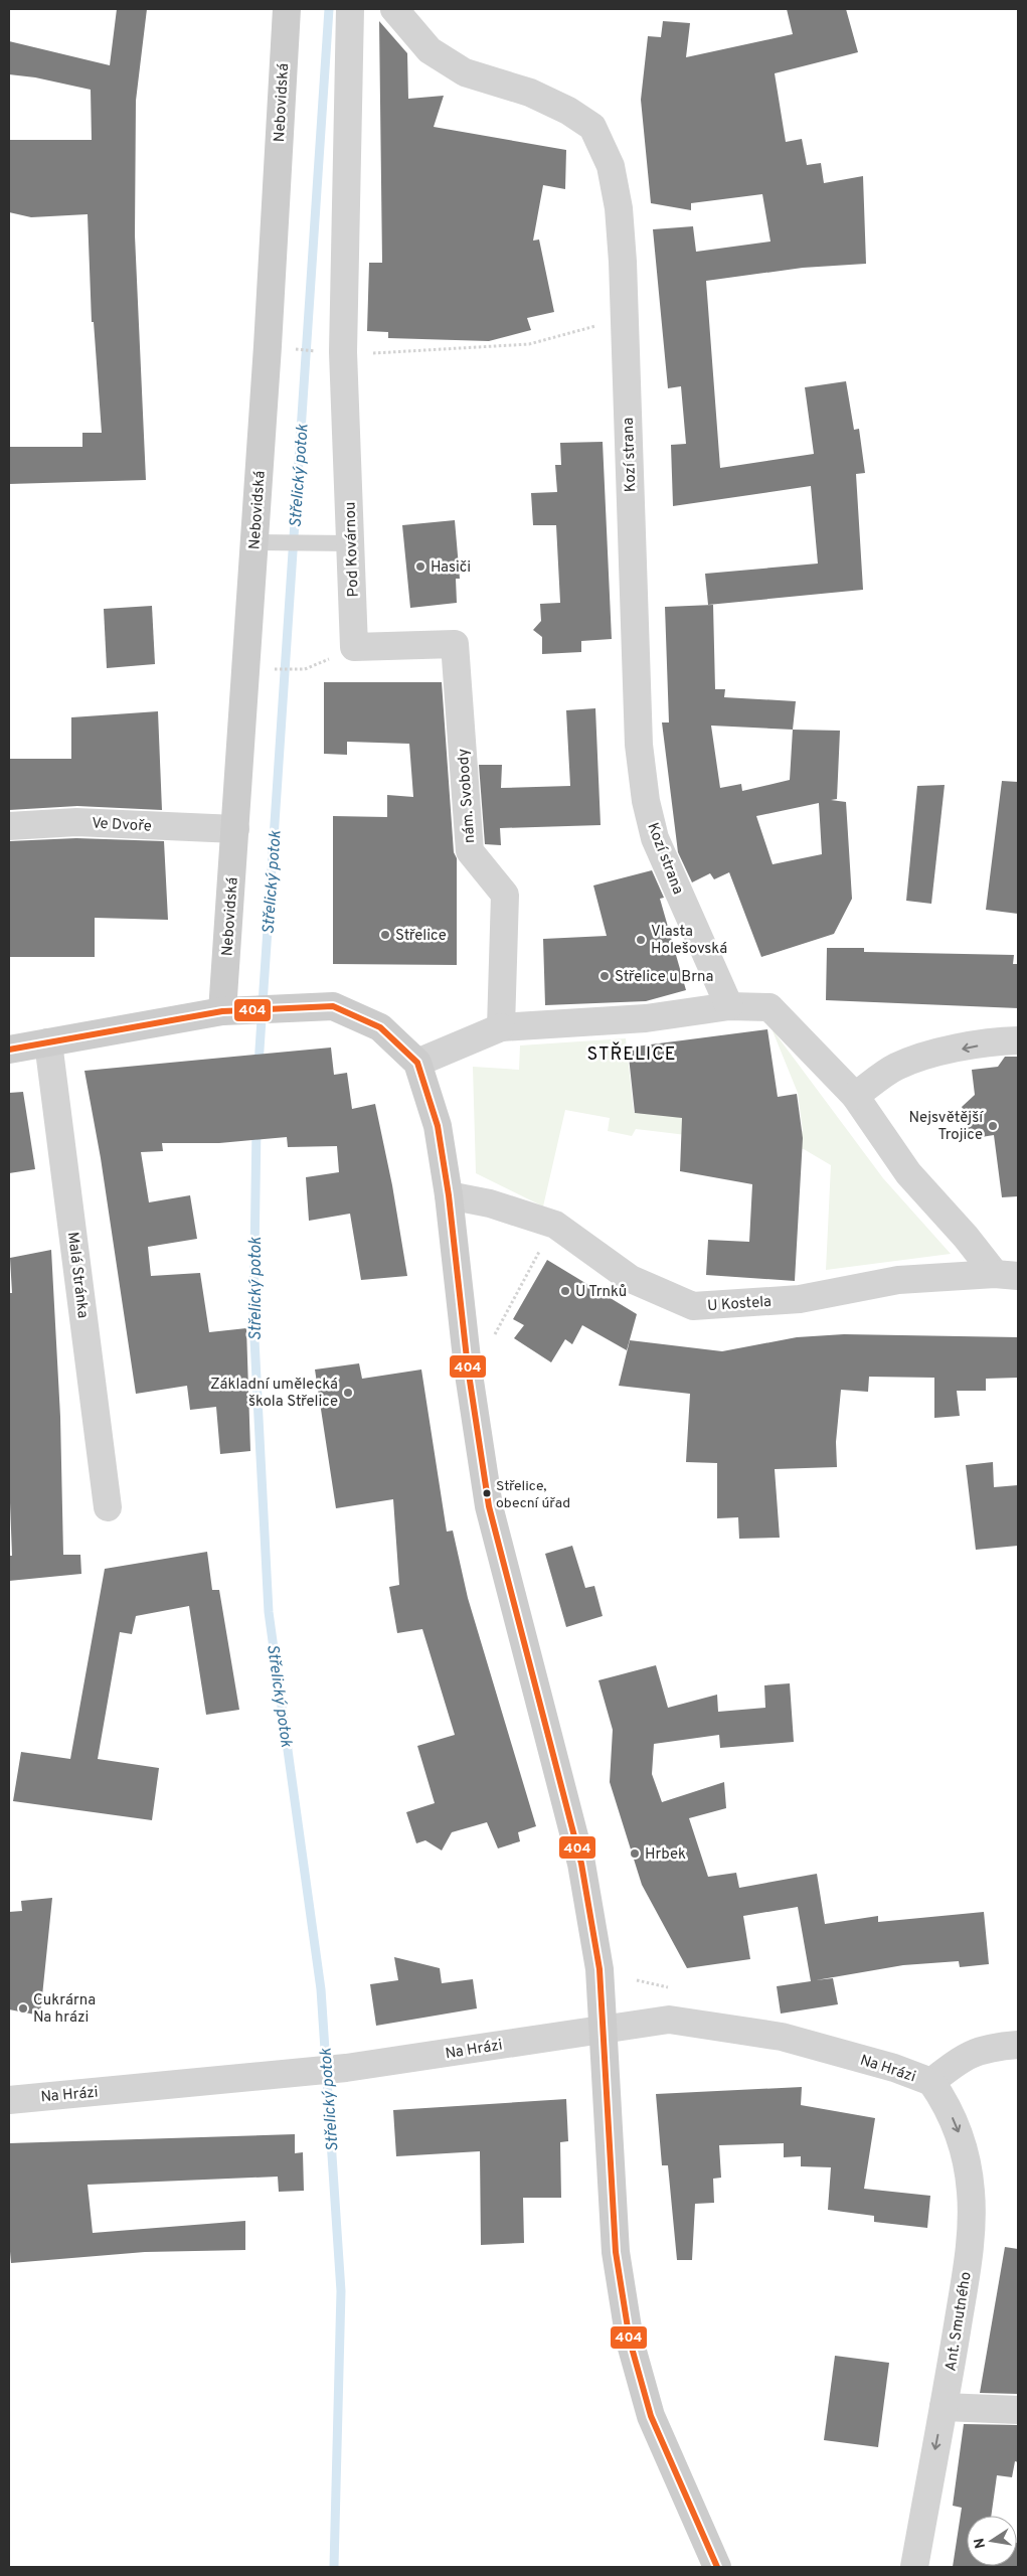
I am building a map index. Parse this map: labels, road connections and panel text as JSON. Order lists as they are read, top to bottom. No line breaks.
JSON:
{"streets":{"street":["Nebovidská","Kozí strana","Pod Kovárnou","nám. Svobody","Ve Dvoře","Malá Stránka","U Kostela","Na Hrázi","Ant. Smutného"]},"crossings":[["Nebovidská","Ve Dvoře"],["Kozí strana","U Kostela"],["Pod Kovárnou","nám. Svobody"],["nám. Svobody","U Kostela"],["Na Hrázi","Ant. Smutného"]],"one_way":["Ant. Smutného"],"districts":["STŘELICE"],"water":["Střelický potok"],"places":["Hasiči","Střelice","Vlasta Holešovská","Střelice u Brna","Nejsvětější Trojice","U Trnků","Základní umělecká škola Střelice","Střelice, obecní úřad","Hrbek","Cukrárna Na hrázi"],"lines":["transit line 404"],"north":"left"}
